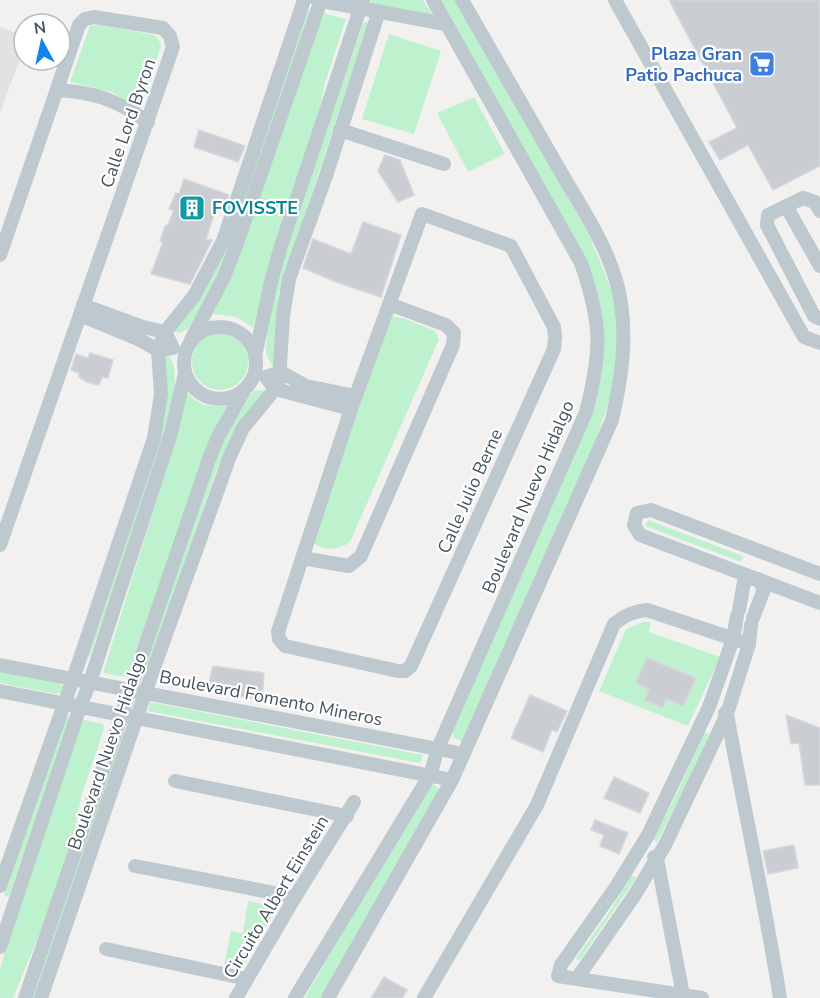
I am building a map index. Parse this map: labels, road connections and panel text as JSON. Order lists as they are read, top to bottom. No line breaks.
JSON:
{"streets":{"street":["Calle Lord Byron","Calle Julio Berne","Boulevard Nuevo Hidalgo","Boulevard Fomento Mineros","Circuito Albert Einstein"]},"crossings":[["Boulevard Nuevo Hidalgo","Boulevard Fomento Mineros"]],"places":{"supermarket":["Plaza Gran Patio Pachuca"],"building":["FOVISSTE"]},"north":"top"}
